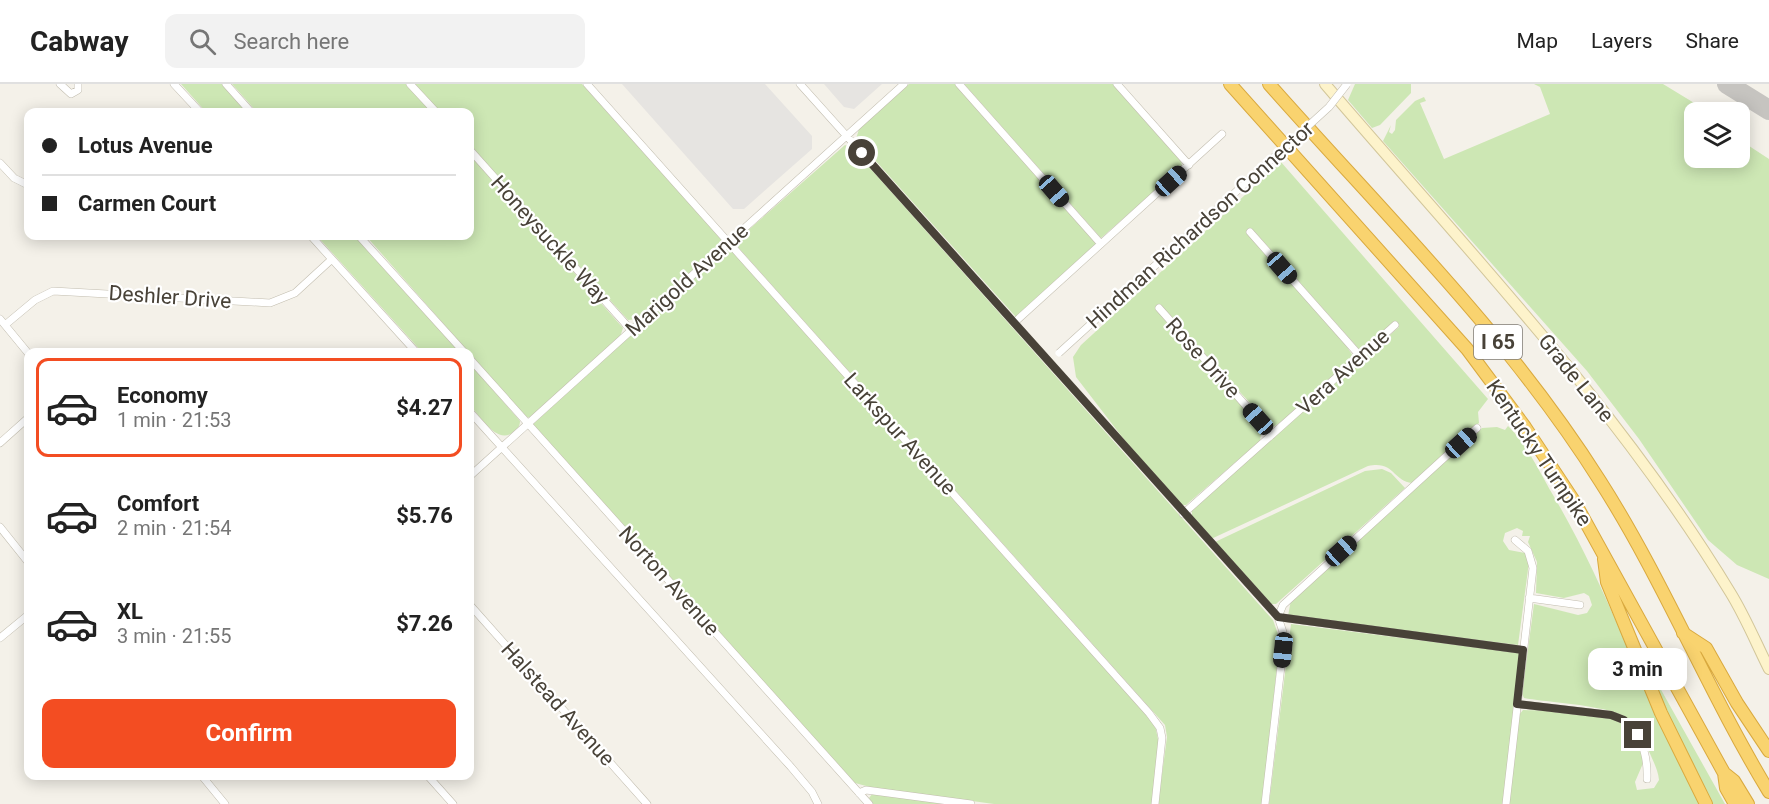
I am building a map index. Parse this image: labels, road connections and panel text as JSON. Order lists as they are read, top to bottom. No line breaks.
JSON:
{"streets":{"highway":["I 65","Kentucky Turnpike"],"main road":["Grade Lane"],"street":["Hindman Richardson Connector","Honeysuckle Way","Marigold Avenue","Deshler Drive","Rose Drive","Vera Avenue","Larkspur Avenue","Norton Avenue","Halstead Avenue"]},"crossings":[["Honeysuckle Way","Marigold Avenue"],["Marigold Avenue","Larkspur Avenue"],["Marigold Avenue","Norton Avenue"],["Rose Drive","Vera Avenue"]],"page":{"header":"Cabway","search":"Search here","nav":["Map","Layers","Share"],"banner":["Lotus Avenue","Carmen Court"],"list":[{"name":"Economy","note":"1 min · 21:53","value":"$4.27"},{"name":"Comfort","note":"2 min · 21:54","value":"$5.76"},{"name":"XL","note":"3 min · 21:55","value":"$7.26"}],"bubble":"3 min","buttons":"Confirm"}}
